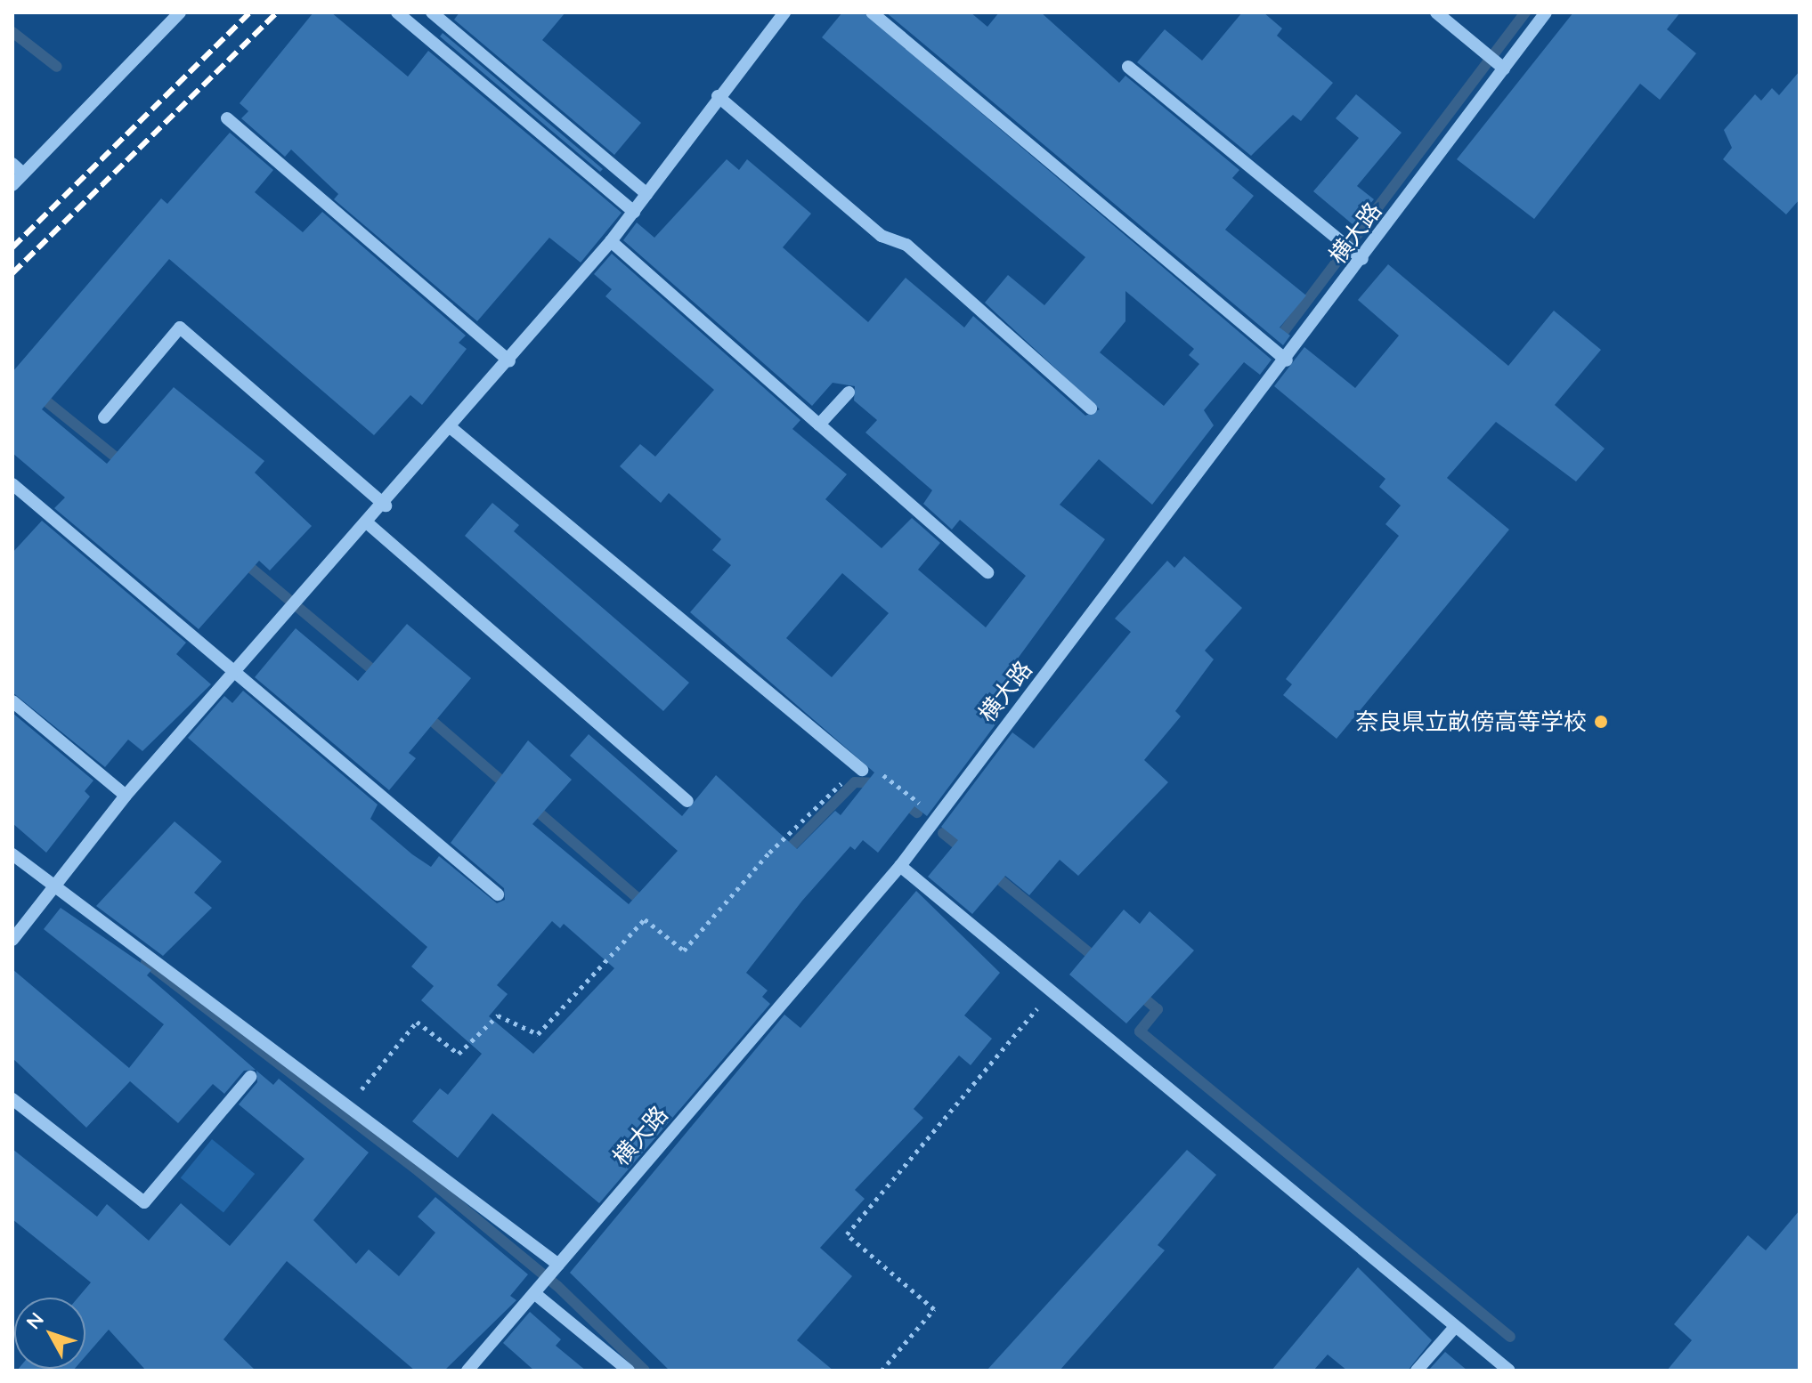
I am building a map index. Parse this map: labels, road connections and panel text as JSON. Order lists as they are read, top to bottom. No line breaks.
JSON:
{"streets":{"street":["横大路"]},"places":["奈良県立畝傍高等学校"],"north":"top left"}
